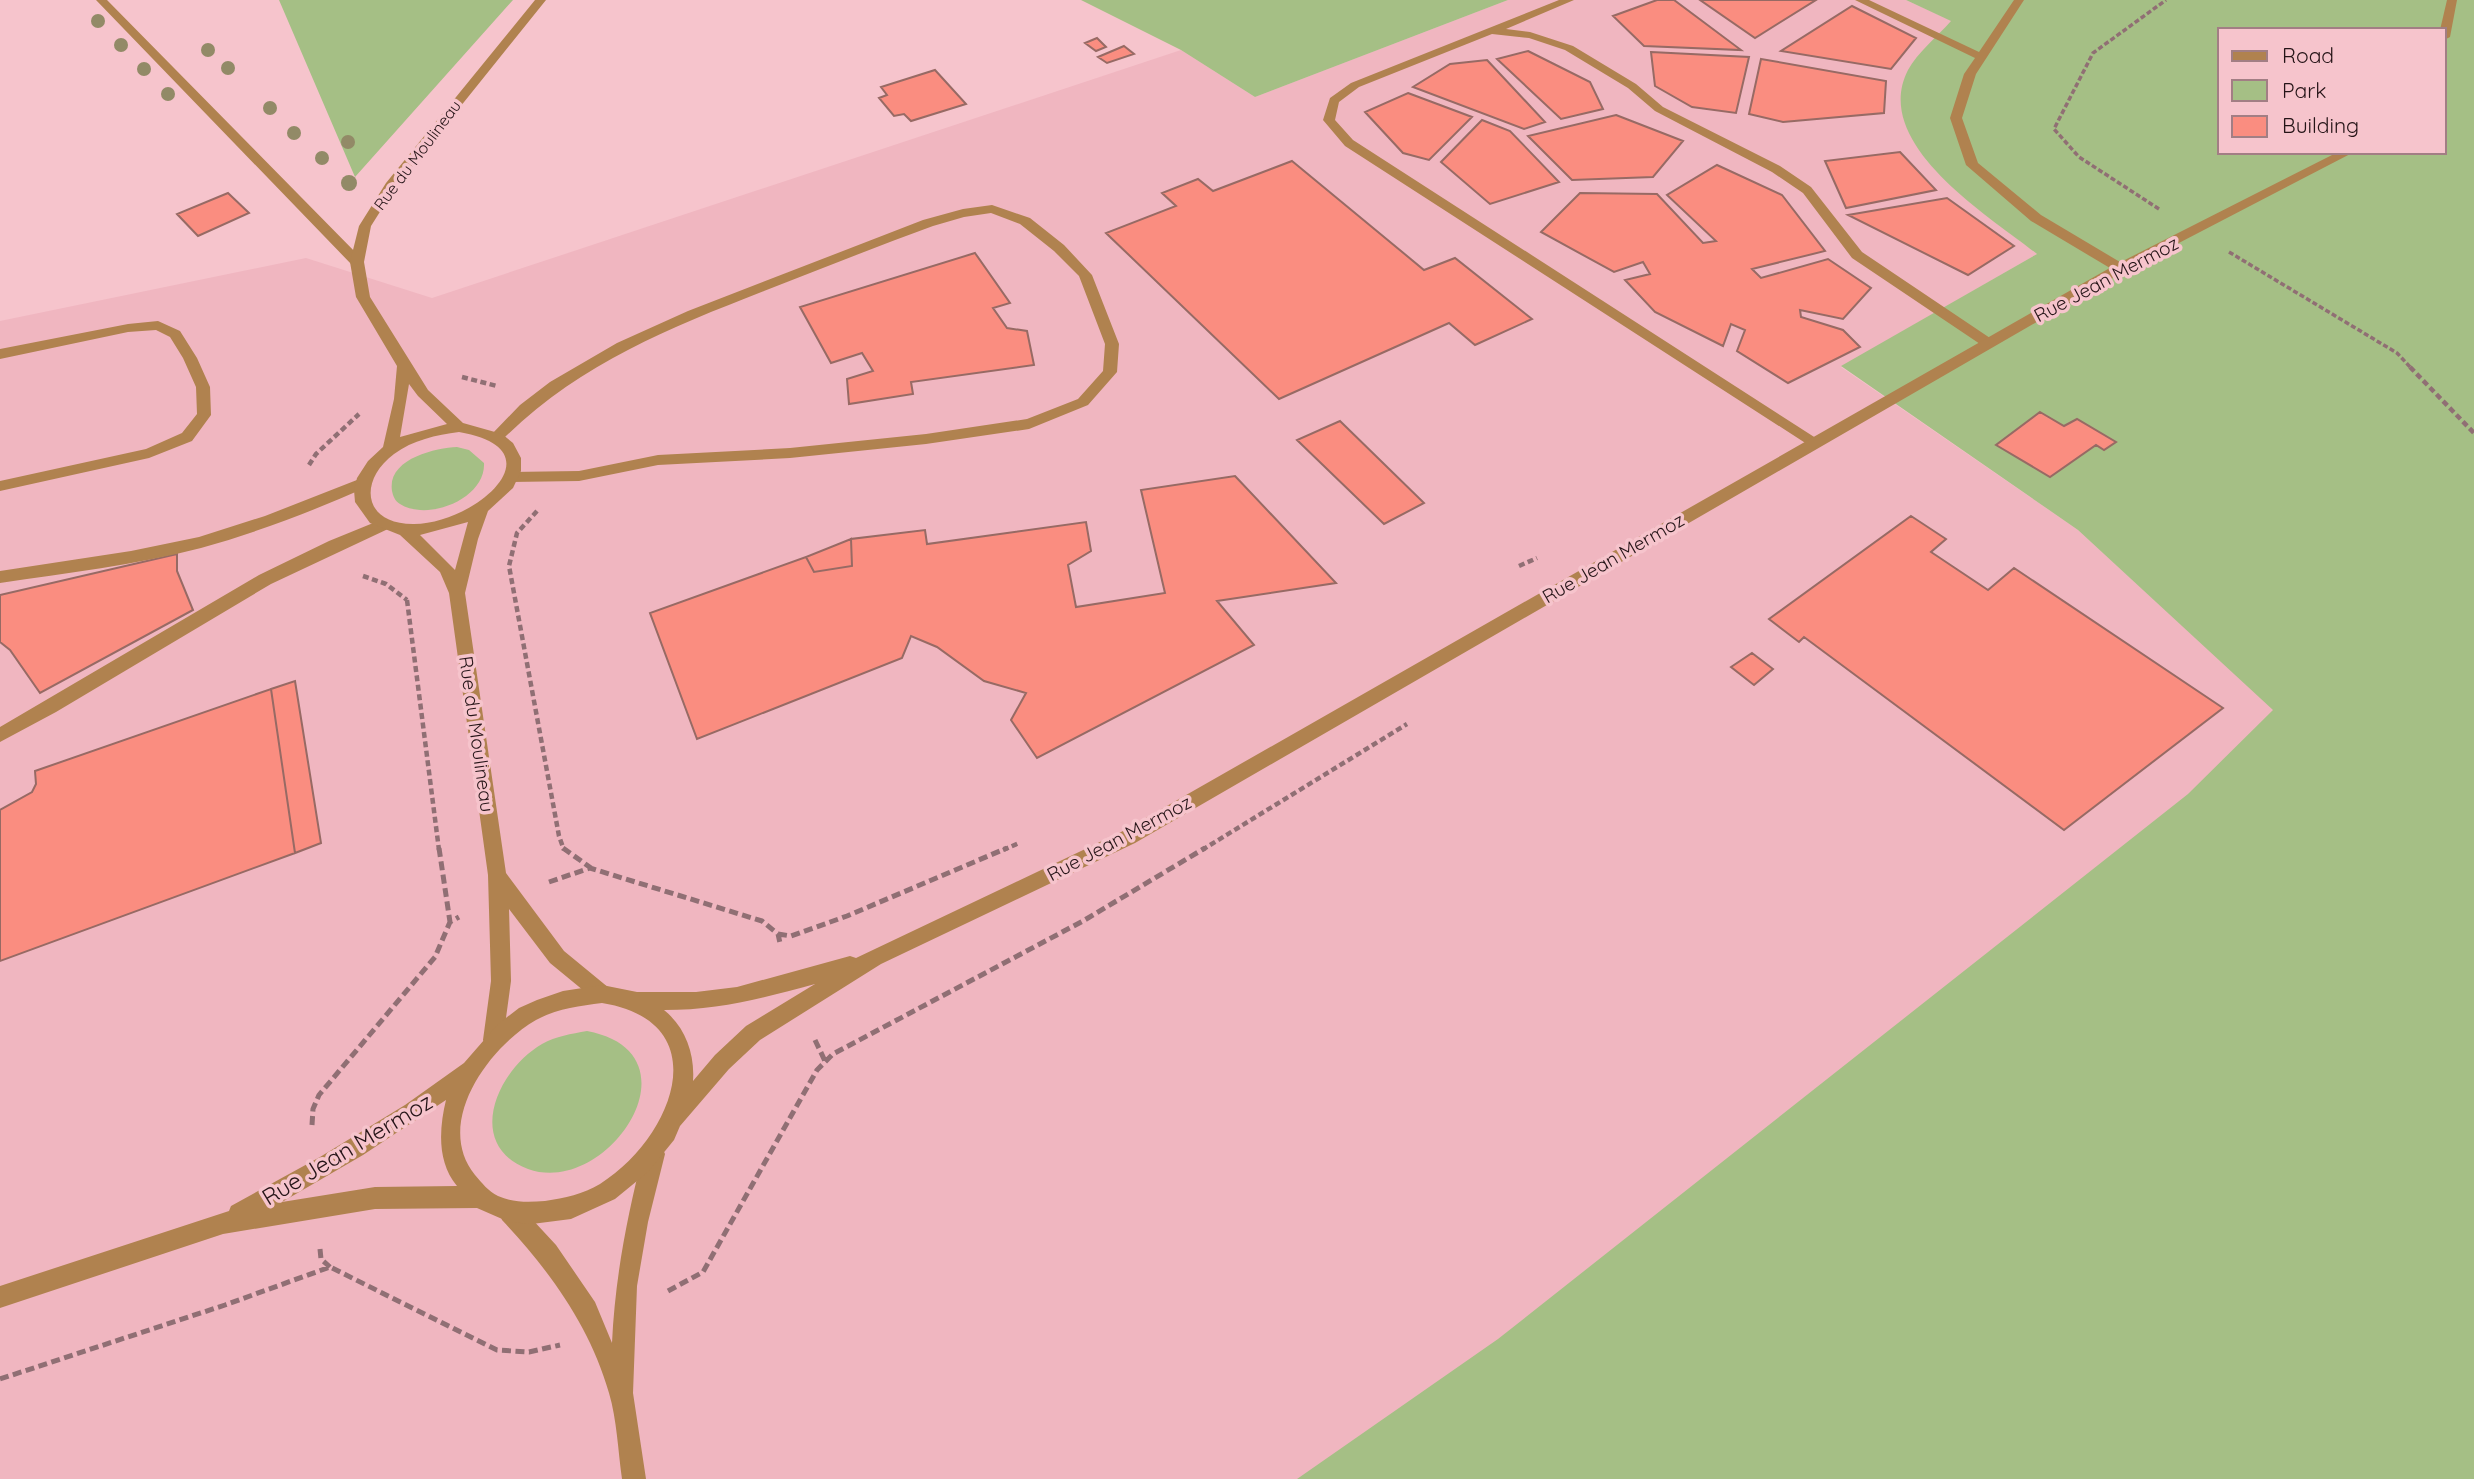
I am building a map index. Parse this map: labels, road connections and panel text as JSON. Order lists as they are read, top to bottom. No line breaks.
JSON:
{"streets":{"street":["Rue du Moulineau","Rue Jean Mermoz"]},"crossings":[["Rue du Moulineau","Rue Jean Mermoz"]],"legend":["Road","Park","Building"]}
